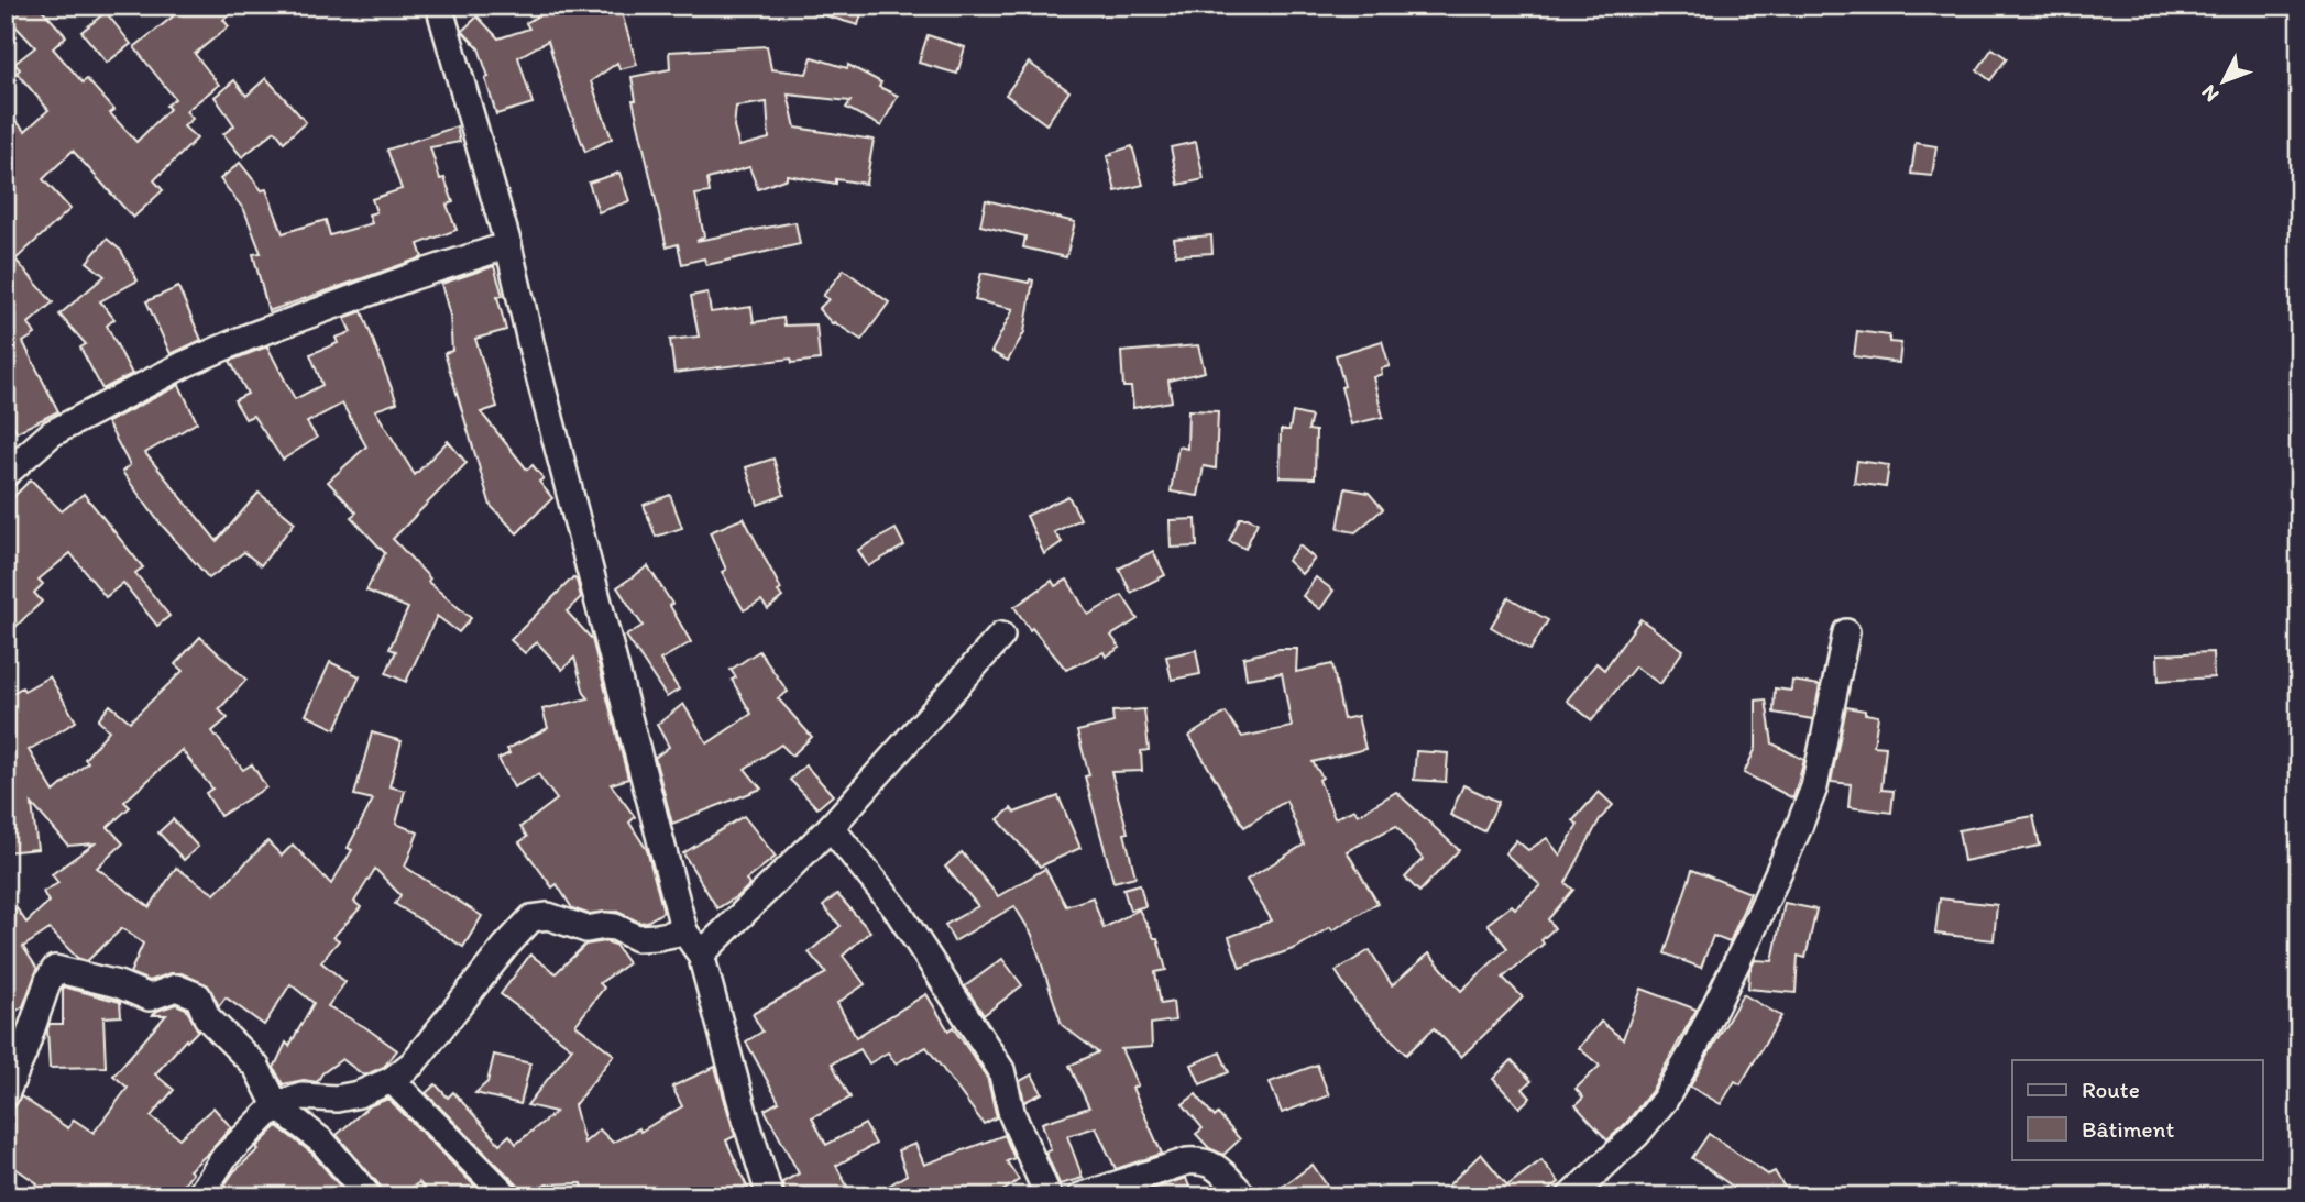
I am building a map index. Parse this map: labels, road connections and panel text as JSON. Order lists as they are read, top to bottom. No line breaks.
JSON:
{"legend":["Route","Bâtiment"],"north":"bottom left"}
